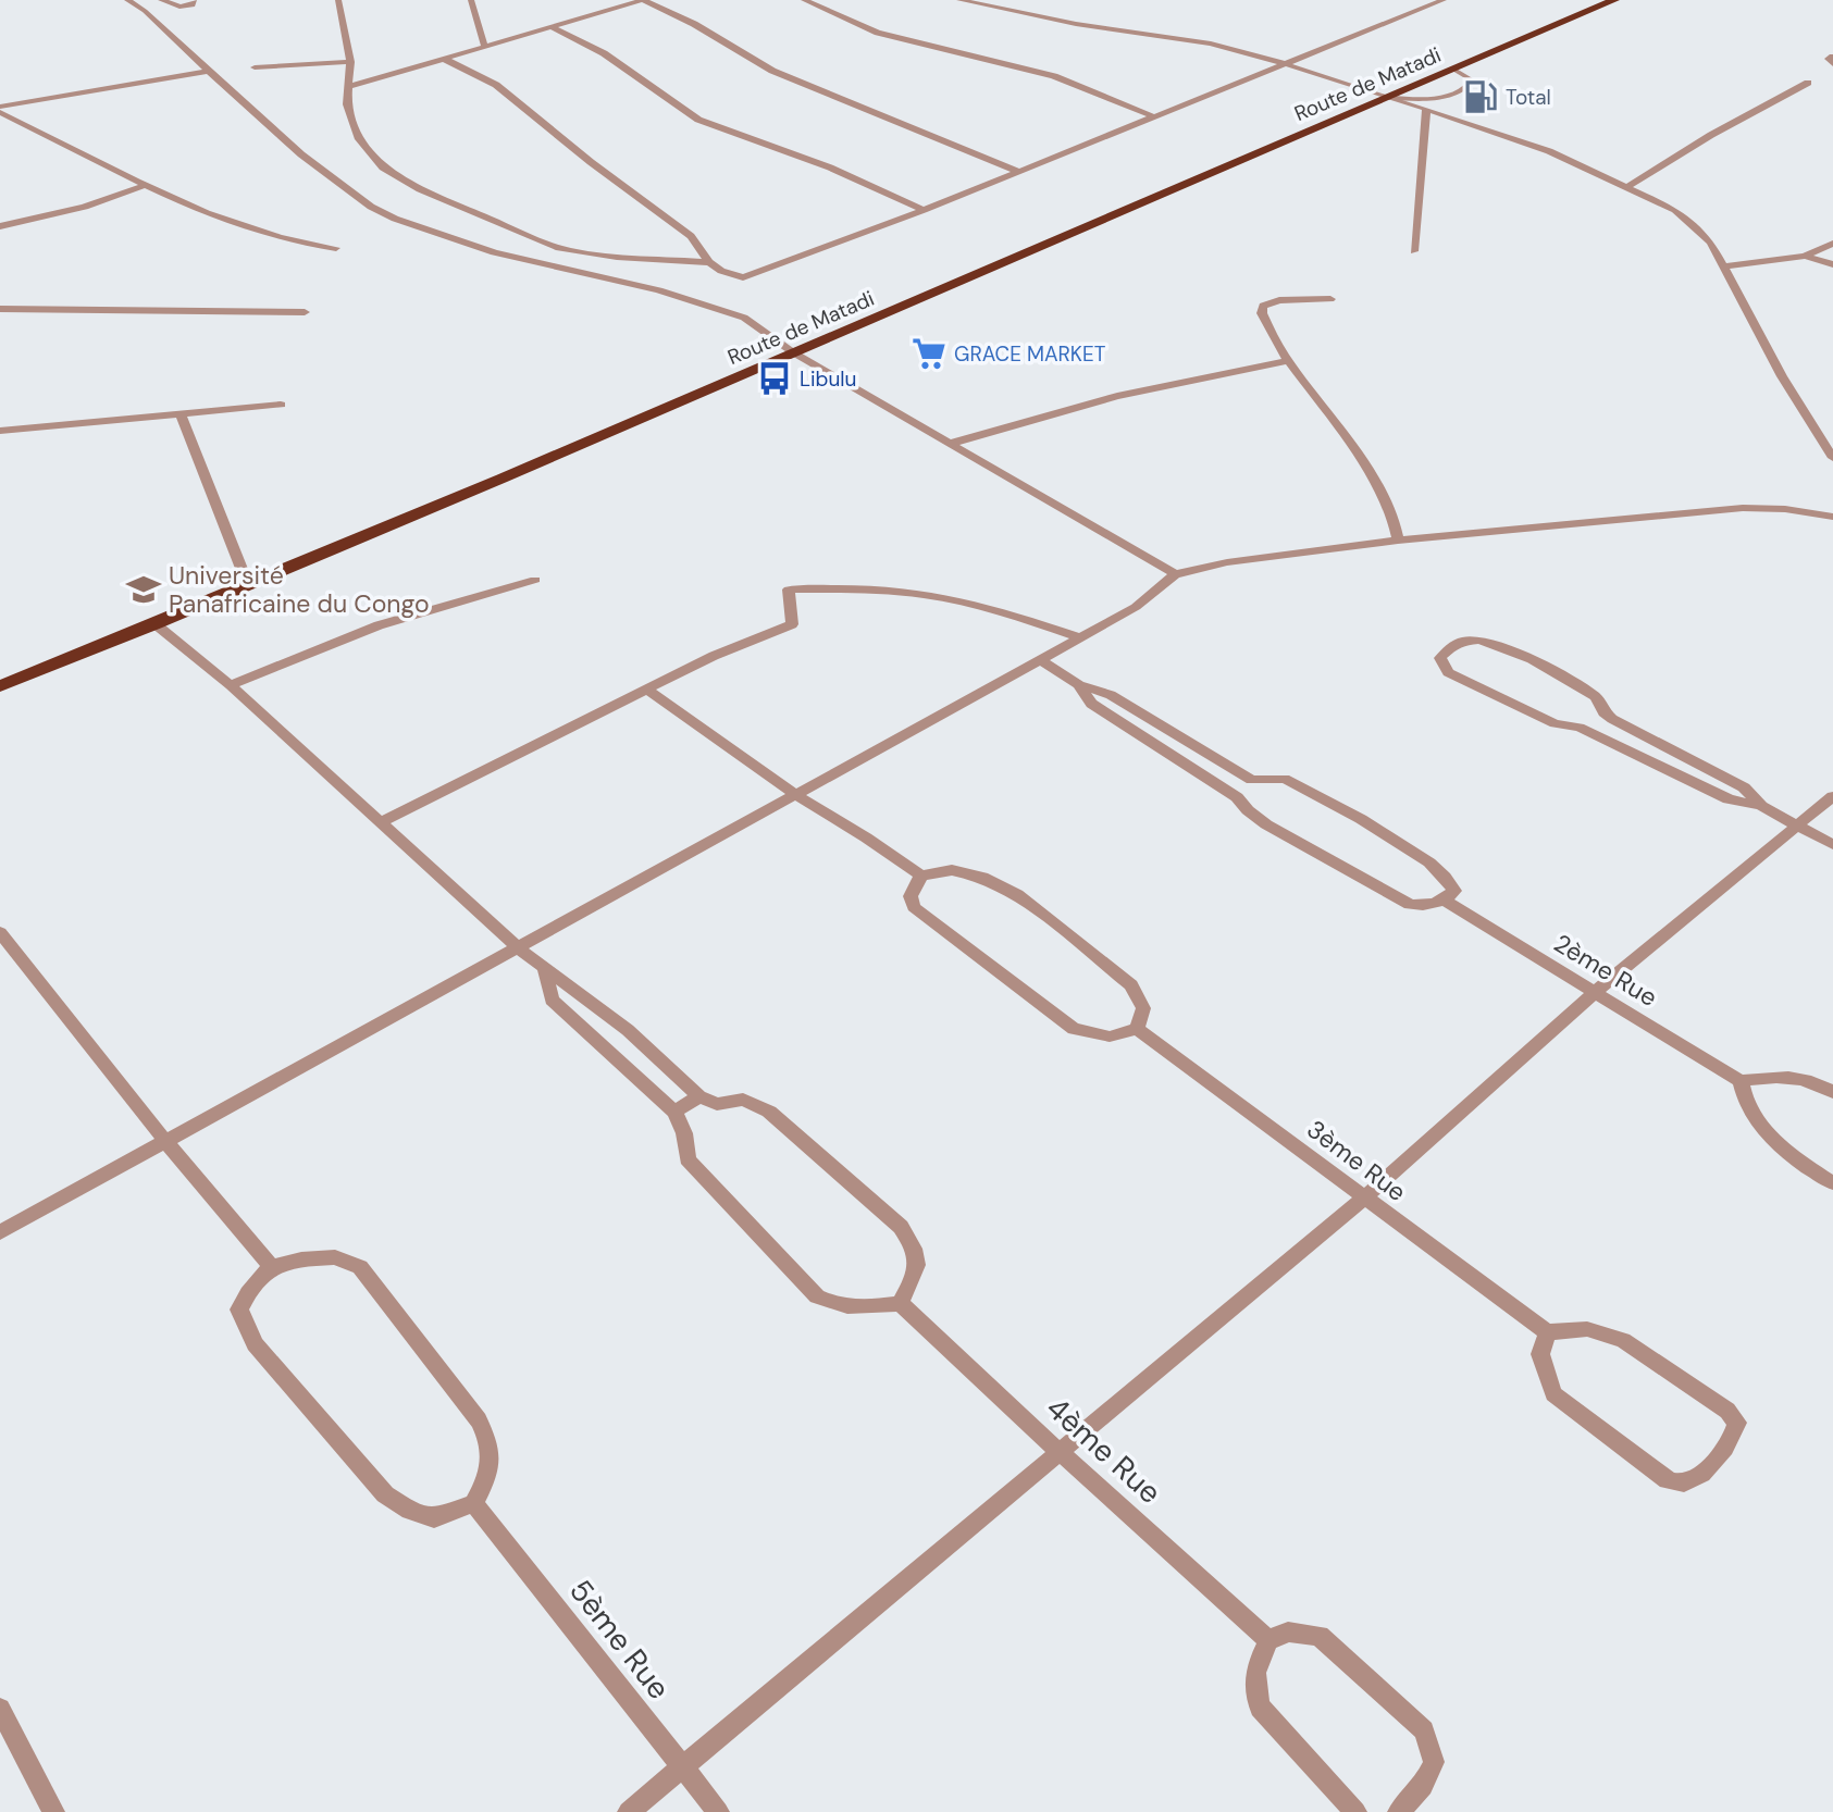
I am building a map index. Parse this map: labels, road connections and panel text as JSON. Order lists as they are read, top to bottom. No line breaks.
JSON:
{"streets":{"highway":["Route de Matadi"],"street":["2ème Rue","3ème Rue","4ème Rue","5ème Rue"]},"places":{"fuel station":["Total"],"supermarket":["GRACE MARKET"],"bus stop":["Libulu"],"school or university":["Université Panafricaine du Congo"]}}
